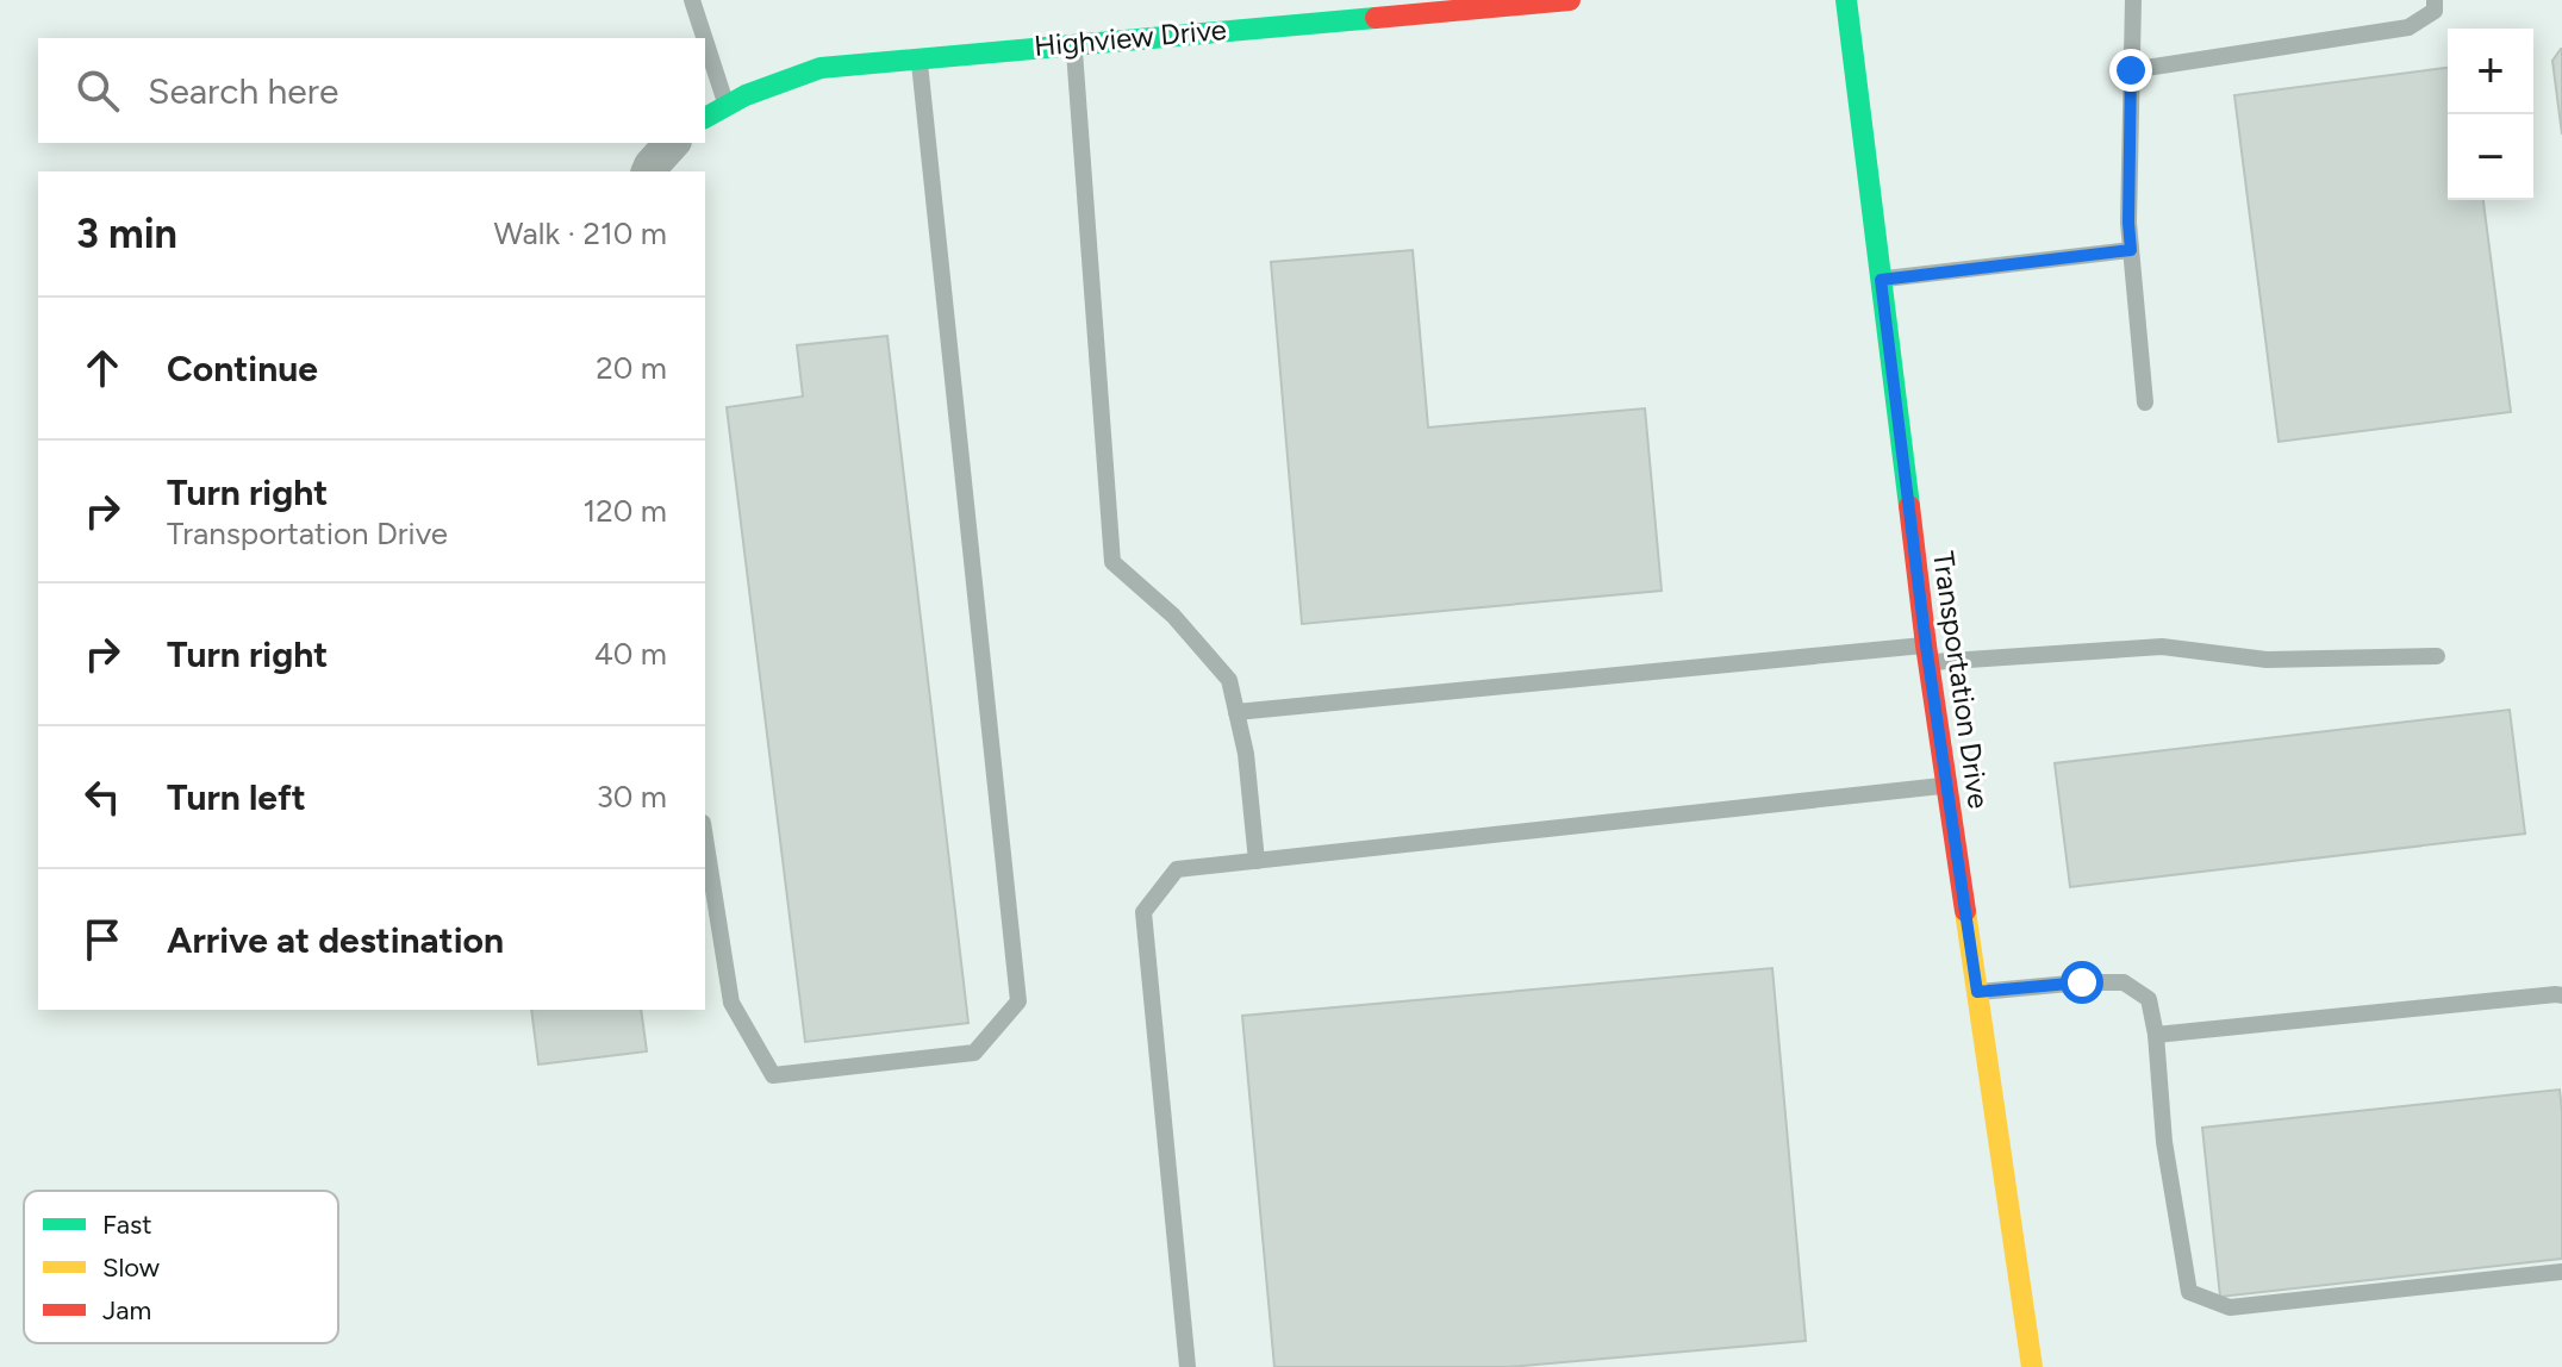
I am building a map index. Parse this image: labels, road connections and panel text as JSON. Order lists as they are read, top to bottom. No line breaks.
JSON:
{"streets":{"street":["Highview Drive","Transportation Drive"]},"legend":["Fast","Slow","Jam"],"page":{"map_buttons":["+","−"],"search":"Search here","heading":["3 min","Walk · 210 m"],"list":[["Continue","20 m"],["Turn right","Transportation Drive","120 m"],["Turn right","40 m"],["Turn left","30 m"],"Arrive at destination"]}}
